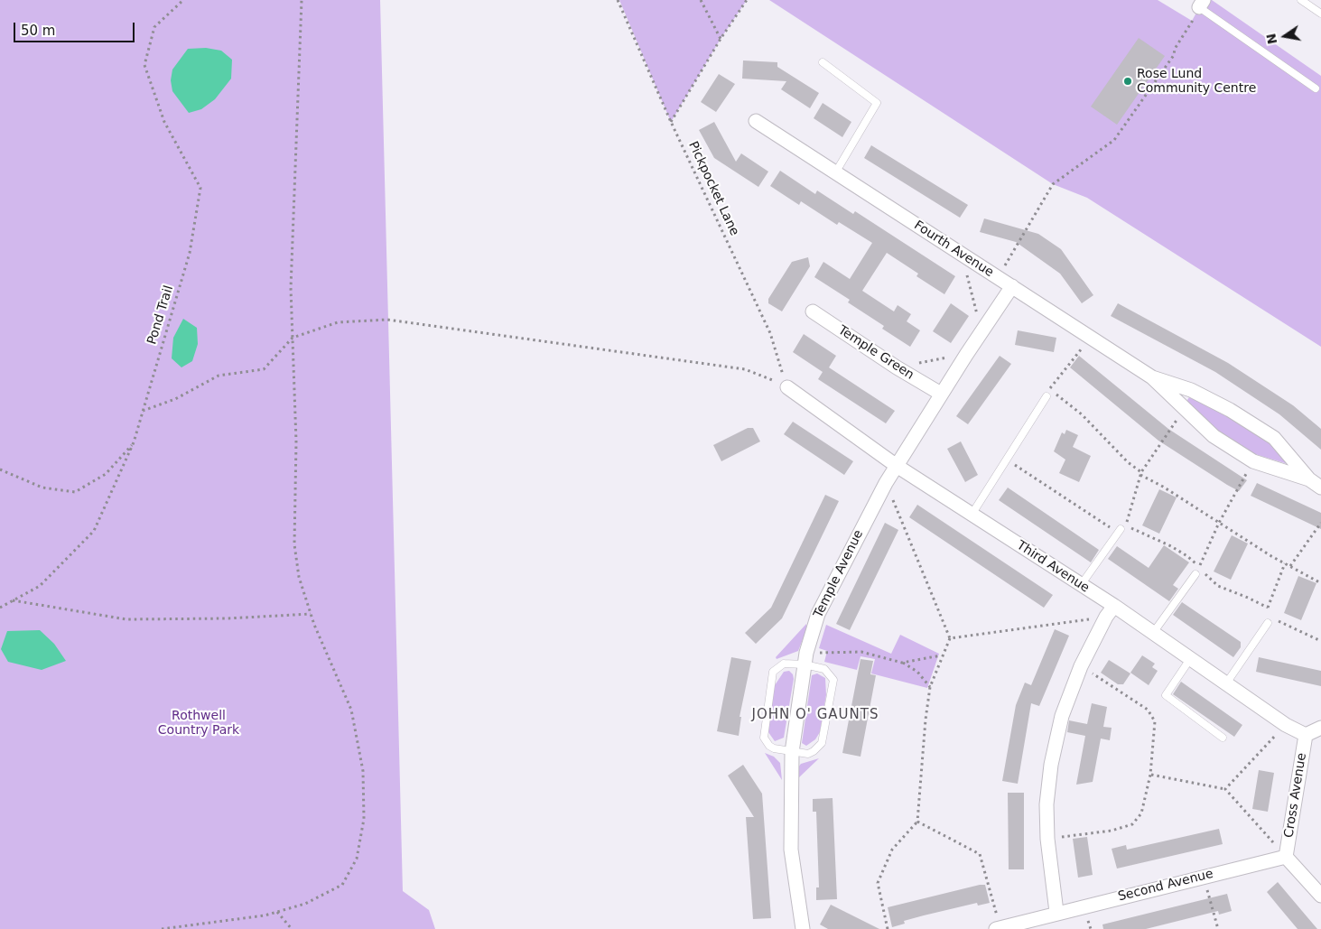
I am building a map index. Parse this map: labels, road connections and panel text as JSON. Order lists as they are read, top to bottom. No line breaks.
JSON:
{"streets":{"street":["Fourth Avenue","Temple Green","Third Avenue","Temple Avenue","Cross Avenue","Second Avenue"],"path":["Pickpocket Lane","Pond Trail"]},"crossings":[["Pickpocket Lane","Third Avenue"],["Fourth Avenue","Temple Avenue"],["Temple Green","Temple Avenue"],["Third Avenue","Temple Avenue"],["Third Avenue","Cross Avenue"],["Cross Avenue","Second Avenue"]],"districts":["JOHN O' GAUNTS"],"parks":["Rothwell Country Park"],"places":["Rose Lund Community Centre"],"scale_bar":"50 m","north":"left"}
